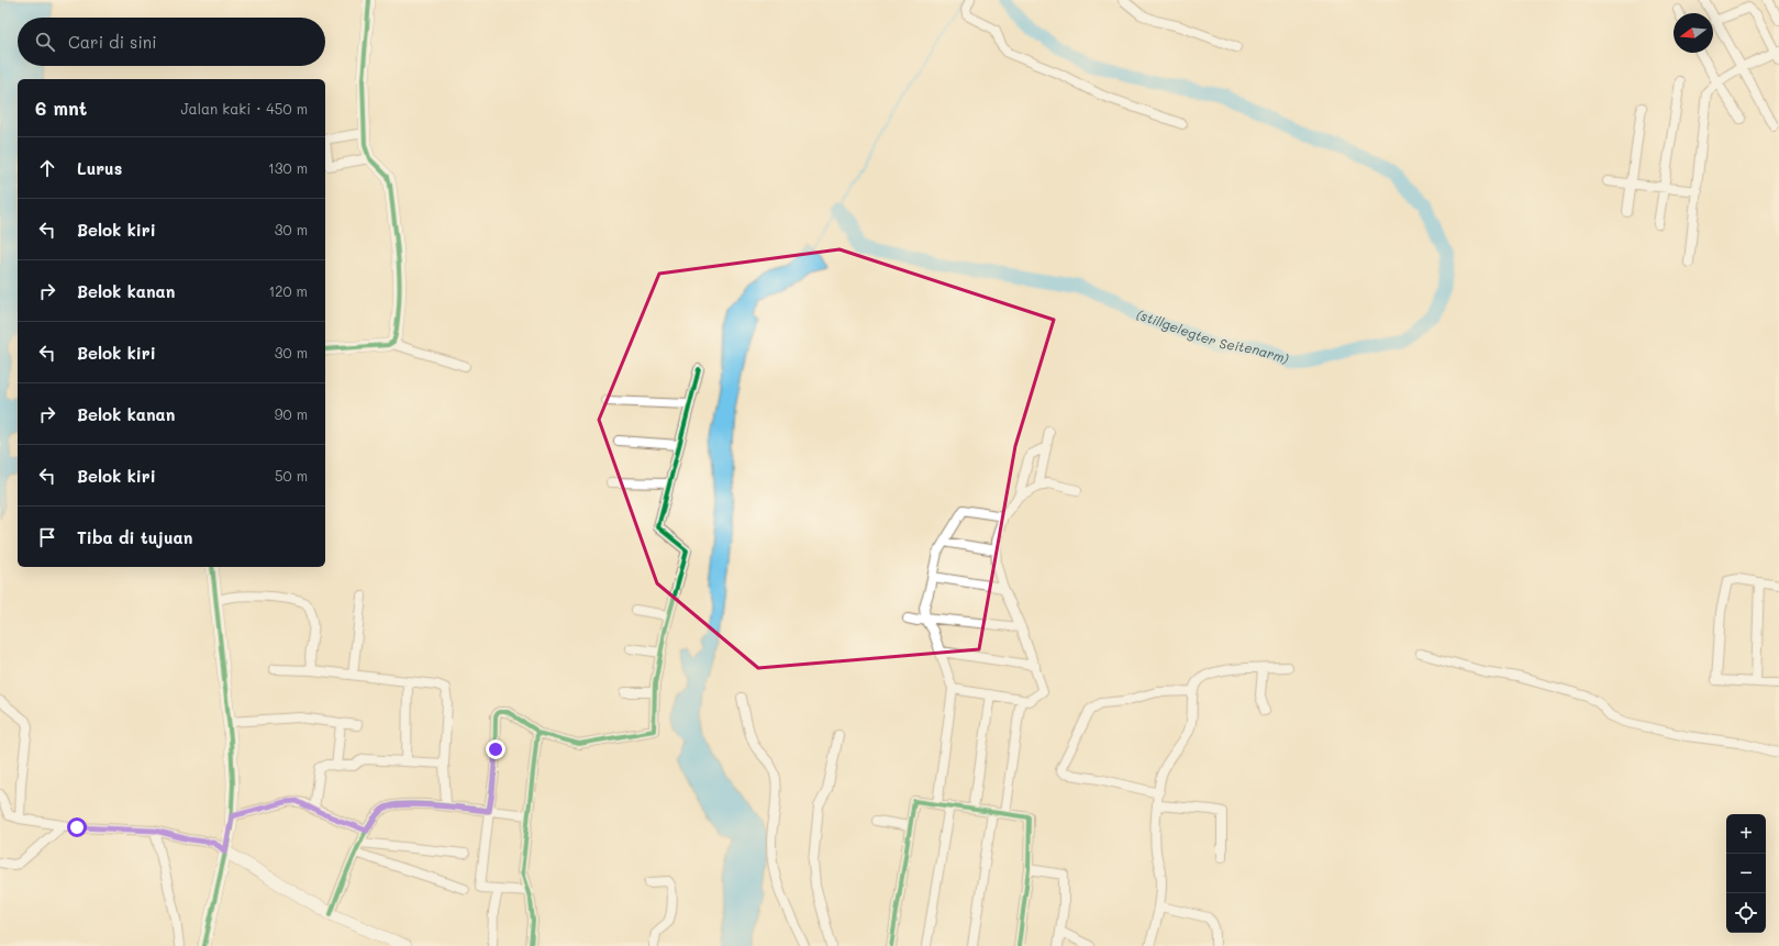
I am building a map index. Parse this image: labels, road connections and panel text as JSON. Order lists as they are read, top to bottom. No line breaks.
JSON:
{"water":["(stillgelegter Seitenarm)"],"north":"left","page":{"search":"Cari di sini","heading":["6 mnt","Jalan kaki · 450 m"],"list":[["Lurus","130 m"],["Belok kiri","30 m"],["Belok kanan","120 m"],["Belok kiri","30 m"],["Belok kanan","90 m"],["Belok kiri","50 m"],"Tiba di tujuan"],"map_buttons":["+","−"]}}
